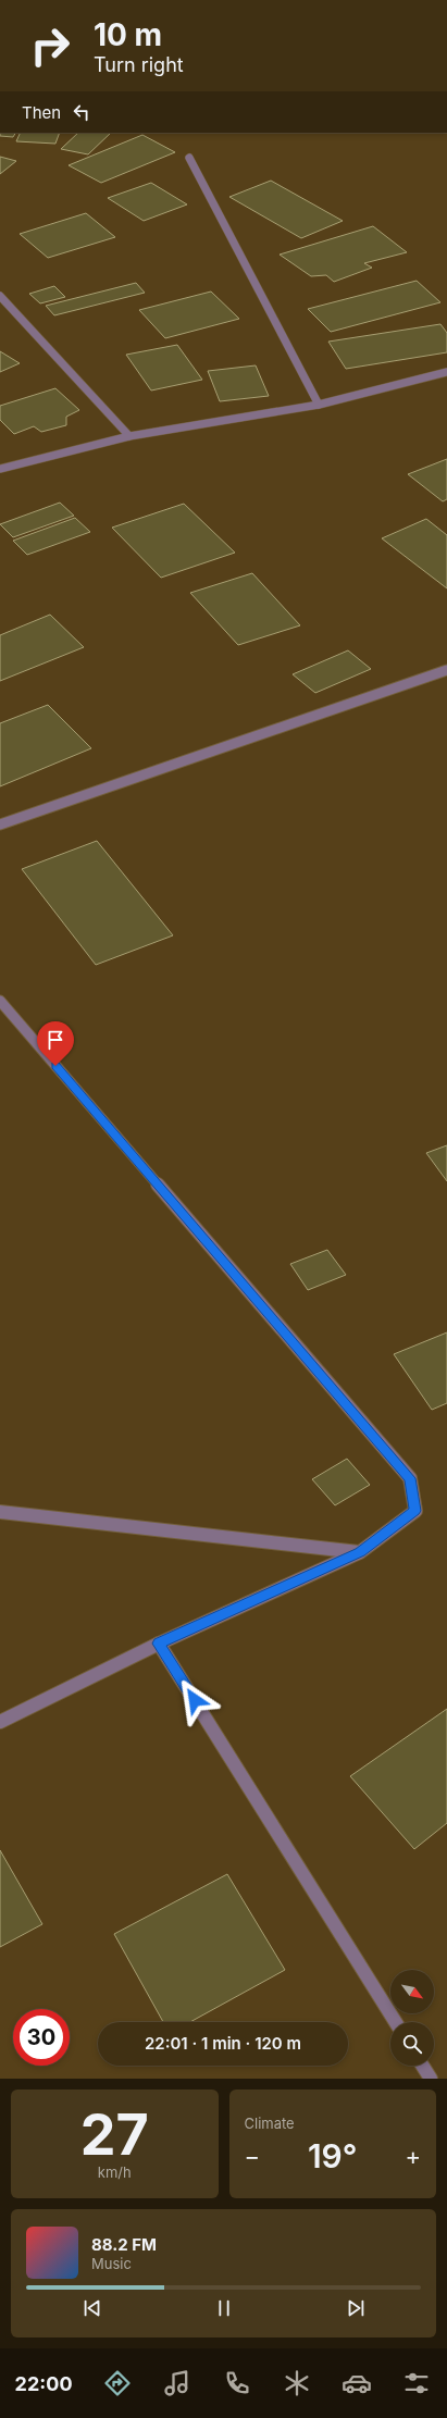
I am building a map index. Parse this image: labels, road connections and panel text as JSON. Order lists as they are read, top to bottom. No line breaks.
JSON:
{"north":"bottom right","page":{"turn":["10 m","Turn right"],"then":"Then","limit":"30","trip":"22:01 · 1 min · 120 m","tile":[["27","km/h"],"Climate"],"heat":["−","19°","+"],"song":["88.2 FM","Music"],"tabs":"22:00"}}
